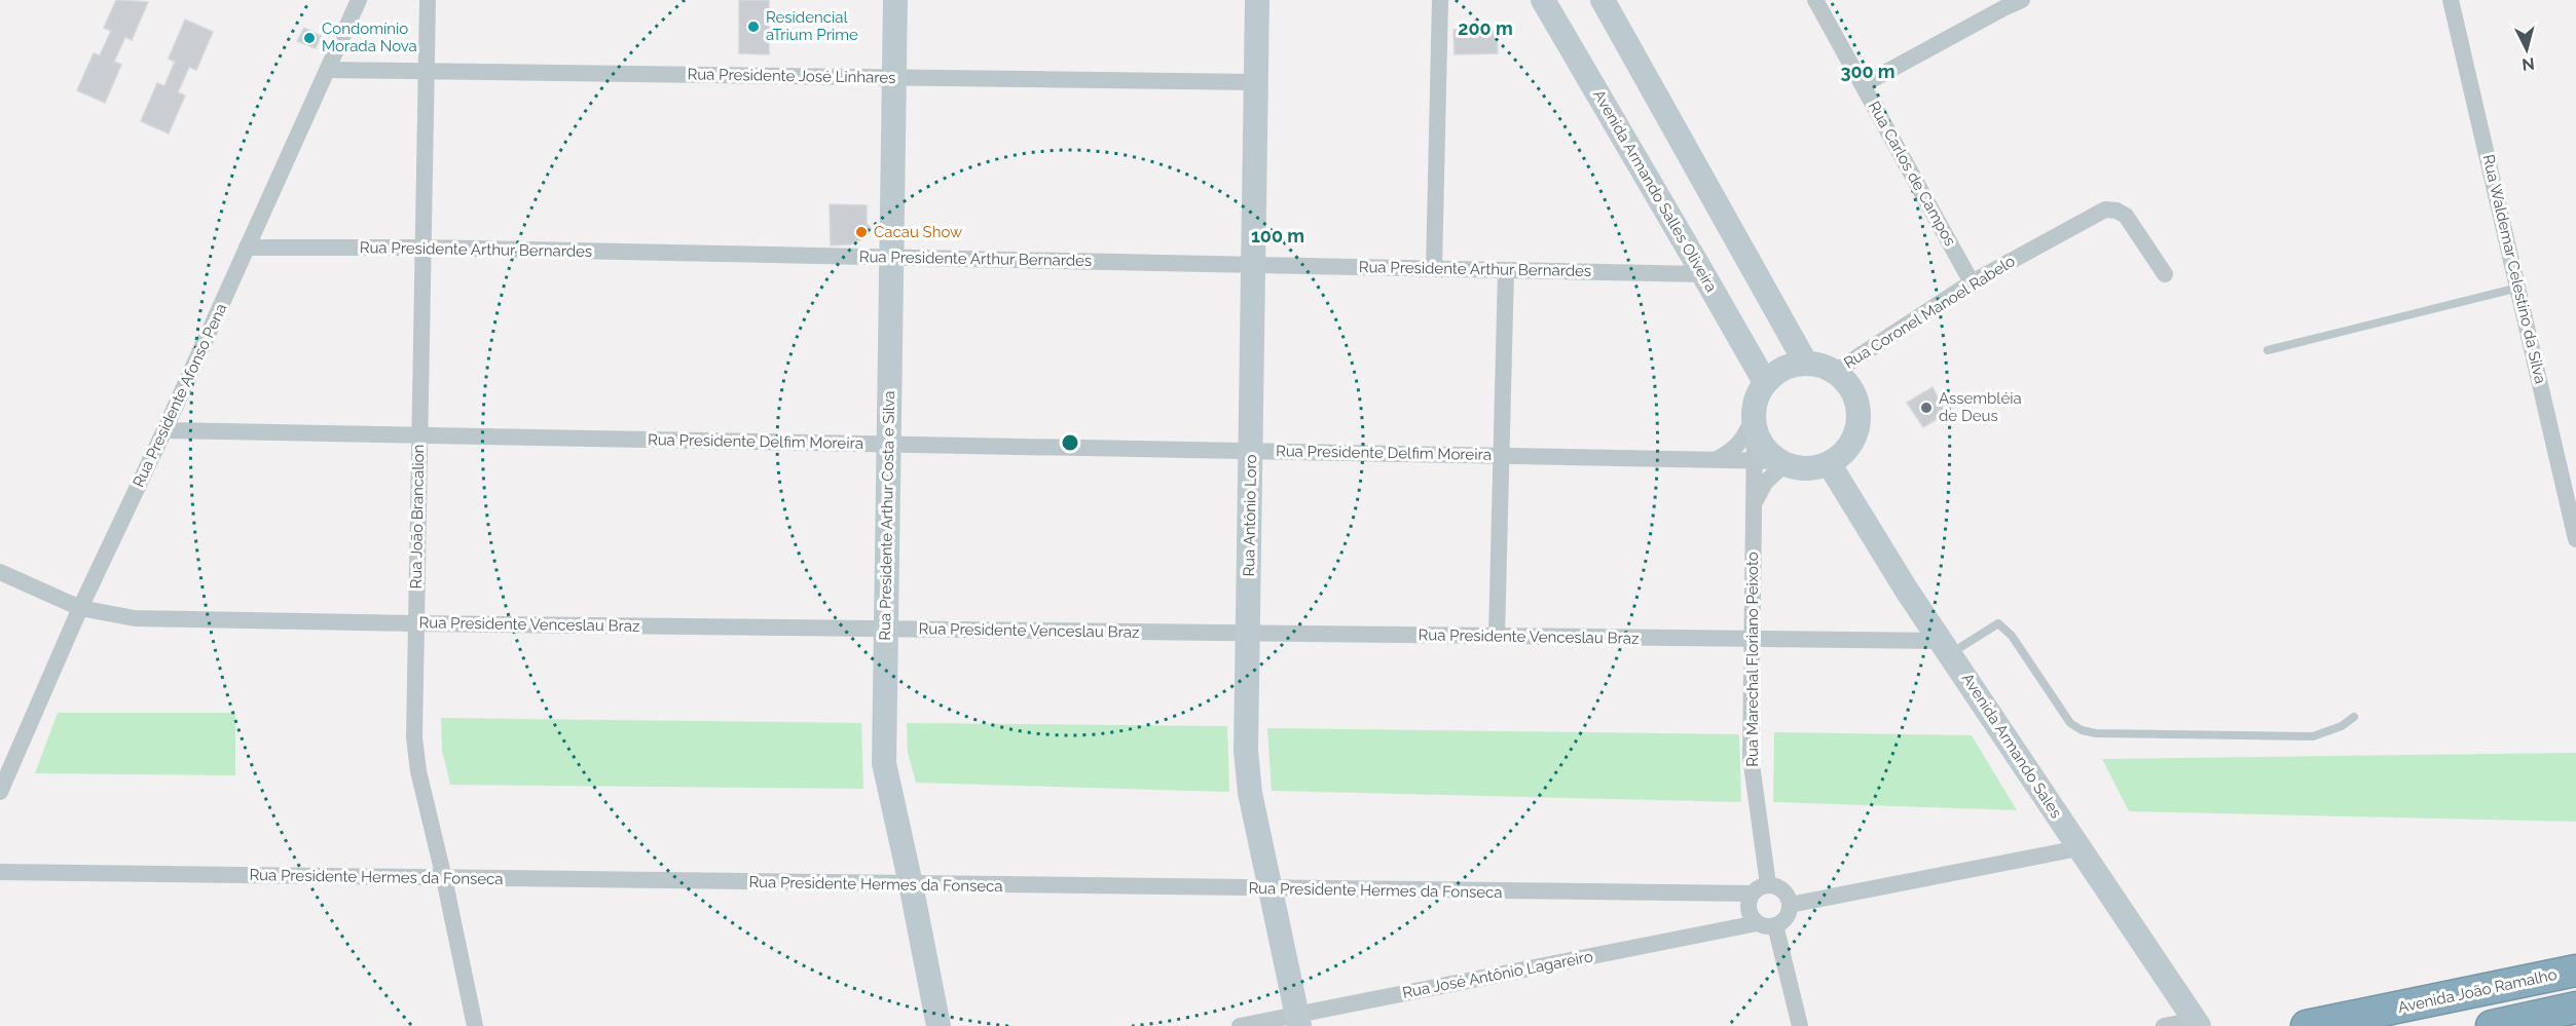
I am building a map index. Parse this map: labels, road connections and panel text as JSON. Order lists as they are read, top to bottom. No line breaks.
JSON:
{"streets":{"highway":["Avenida João Ramalho"],"street":["Rua Presidente José Linhares","Rua Carlos de Campos","Avenida Armando Salles Oliveira","Rua Presidente Arthur Bernardes","Rua Waldemar Celestino da Silva","Rua Coronel Manoel Rabelo","Rua Presidente Afonso Pena","Rua Presidente Delfim Moreira","Rua Presidente Arthur Costa e Silva","Rua Antônio Loro","Rua João Brancalion","Rua Presidente Venceslau Braz","Rua Marechal Floriano Peixoto","Avenida Armando Sales","Rua Presidente Hermes da Fonseca","Rua José Antônio Lagareiro"]},"crossings":[["Rua Presidente José Linhares","Rua Presidente Afonso Pena"],["Rua Presidente José Linhares","Rua Presidente Arthur Costa e Silva"],["Rua Presidente José Linhares","Rua Antônio Loro"],["Rua Presidente José Linhares","Rua João Brancalion"],["Rua Carlos de Campos","Rua Coronel Manoel Rabelo"],["Avenida Armando Salles Oliveira","Rua Presidente Arthur Bernardes"],["Avenida Armando Salles Oliveira","Rua Coronel Manoel Rabelo"],["Avenida Armando Salles Oliveira","Rua Presidente Delfim Moreira"],["Avenida Armando Salles Oliveira","Rua Marechal Floriano Peixoto"],["Avenida Armando Salles Oliveira","Avenida Armando Sales"],["Rua Presidente Arthur Bernardes","Rua Presidente Afonso Pena"],["Rua Presidente Arthur Bernardes","Rua Presidente Arthur Costa e Silva"],["Rua Presidente Arthur Bernardes","Rua Antônio Loro"],["Rua Presidente Arthur Bernardes","Rua João Brancalion"],["Rua Coronel Manoel Rabelo","Rua Presidente Delfim Moreira"],["Rua Coronel Manoel Rabelo","Rua Marechal Floriano Peixoto"],["Rua Coronel Manoel Rabelo","Avenida Armando Sales"],["Rua Presidente Afonso Pena","Rua Presidente Delfim Moreira"],["Rua Presidente Afonso Pena","Rua Presidente Venceslau Braz"],["Rua Presidente Delfim Moreira","Rua Presidente Arthur Costa e Silva"],["Rua Presidente Delfim Moreira","Rua Antônio Loro"],["Rua Presidente Delfim Moreira","Rua João Brancalion"],["Rua Presidente Delfim Moreira","Rua Marechal Floriano Peixoto"],["Rua Presidente Delfim Moreira","Avenida Armando Sales"],["Rua Presidente Arthur Costa e Silva","Rua Presidente Venceslau Braz"],["Rua Presidente Arthur Costa e Silva","Rua Presidente Hermes da Fonseca"],["Rua Antônio Loro","Rua Presidente Venceslau Braz"],["Rua Antônio Loro","Rua Presidente Hermes da Fonseca"],["Rua Antônio Loro","Rua José Antônio Lagareiro"],["Rua João Brancalion","Rua Presidente Venceslau Braz"],["Rua João Brancalion","Rua Presidente Hermes da Fonseca"],["Rua Presidente Venceslau Braz","Rua Marechal Floriano Peixoto"],["Rua Presidente Venceslau Braz","Avenida Armando Sales"],["Rua Marechal Floriano Peixoto","Avenida Armando Sales"],["Rua Marechal Floriano Peixoto","Rua Presidente Hermes da Fonseca"],["Rua Marechal Floriano Peixoto","Rua José Antônio Lagareiro"],["Rua Presidente Hermes da Fonseca","Rua José Antônio Lagareiro"]],"places":["Residencial aTrium Prime","Condomínio Morada Nova","Cacau Show","Assembléia de Deus"],"north":"bottom","rings":["200 m","300 m","100 m"]}
